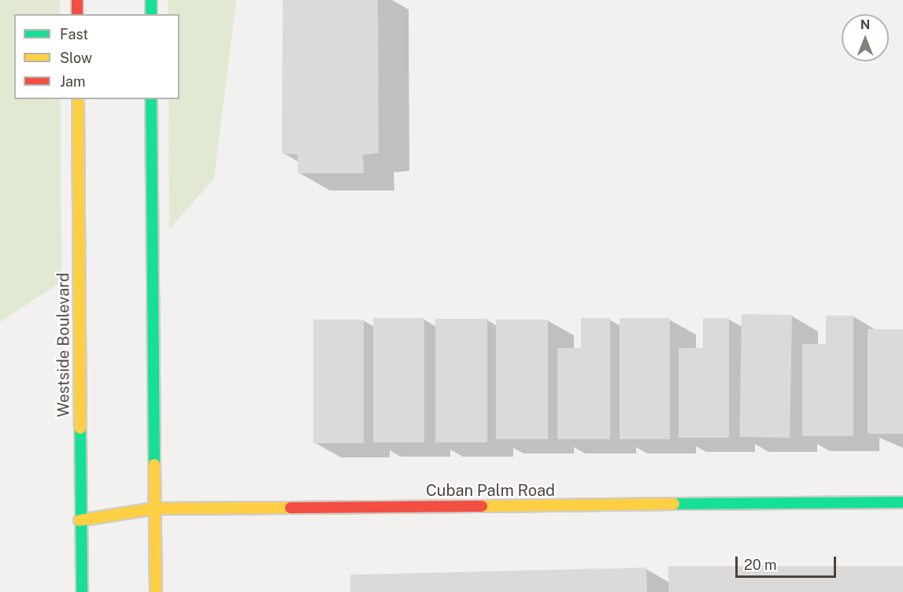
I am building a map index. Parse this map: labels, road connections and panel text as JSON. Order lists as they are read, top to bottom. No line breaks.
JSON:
{"streets":{"street":["Westside Boulevard","Cuban Palm Road"]},"crossings":[["Westside Boulevard","Cuban Palm Road"]],"legend":["Fast","Slow","Jam"],"scale_bar":"20 m","north":"top"}
